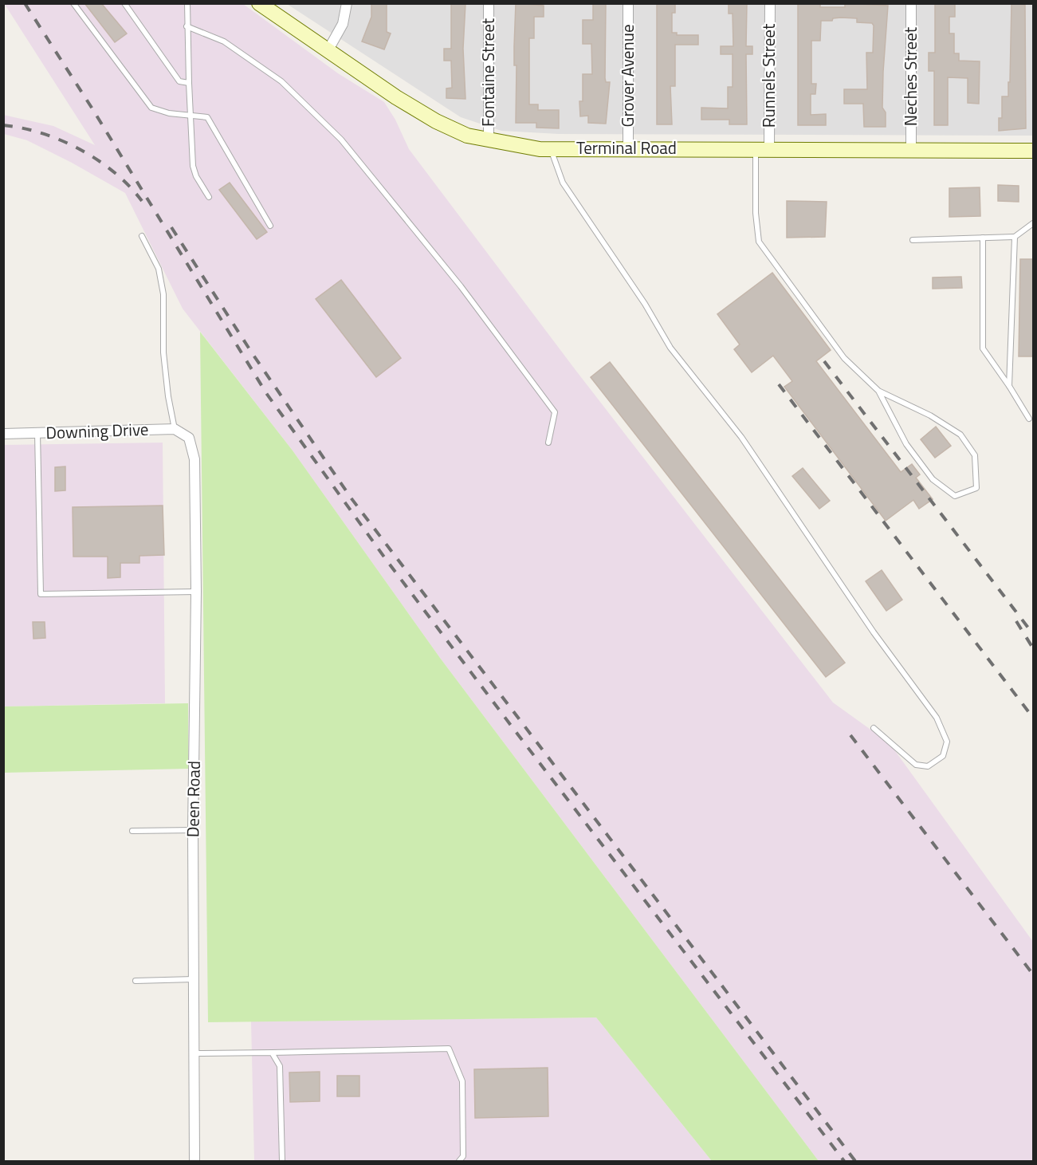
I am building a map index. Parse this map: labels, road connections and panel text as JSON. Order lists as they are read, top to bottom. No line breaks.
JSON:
{"streets":{"main road":["Terminal Road"],"street":["Fontaine Street","Grover Avenue","Runnels Street","Neches Street","Downing Drive","Deen Road"]},"crossings":[["Fontaine Street","Terminal Road"],["Grover Avenue","Terminal Road"],["Runnels Street","Terminal Road"],["Neches Street","Terminal Road"],["Downing Drive","Deen Road"]]}
